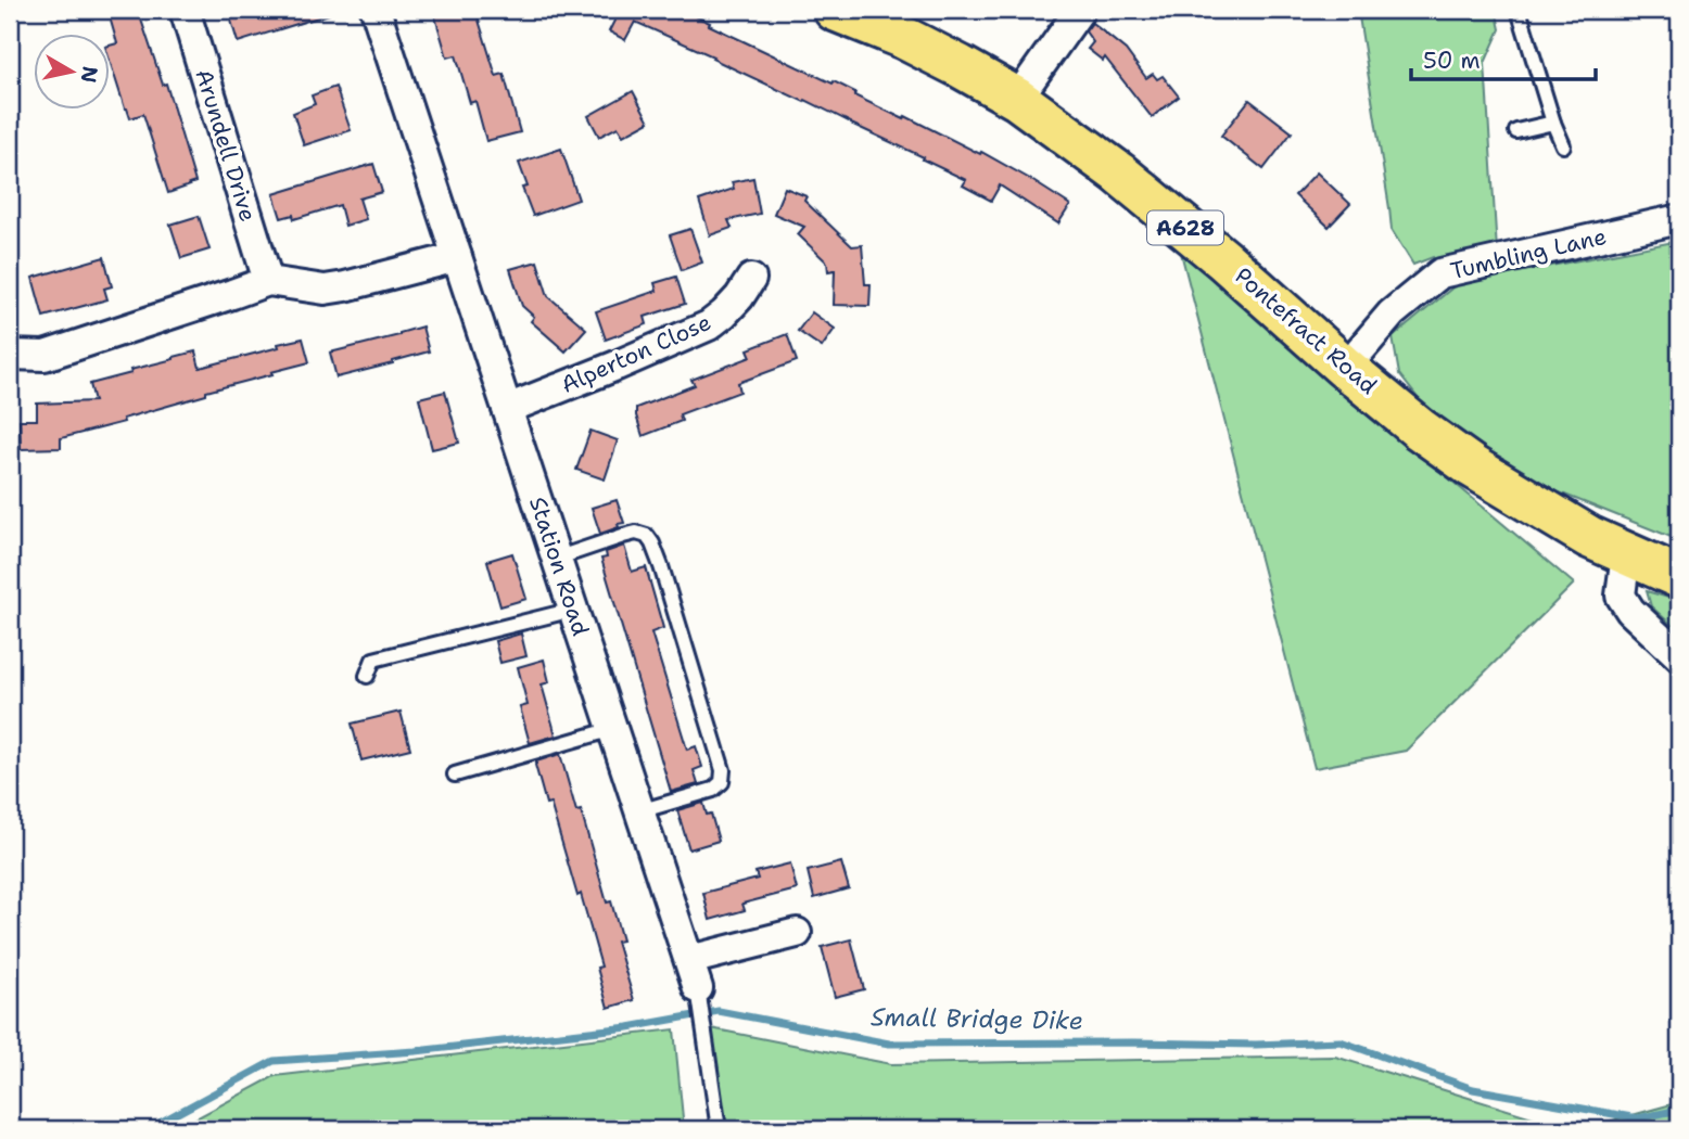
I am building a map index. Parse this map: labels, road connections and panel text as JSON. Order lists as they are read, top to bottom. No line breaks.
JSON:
{"streets":{"highway":["A628","Pontefract Road"],"street":["Arundell Drive","Tumbling Lane","Alperton Close","Station Road"]},"crossings":[["Alperton Close","Station Road"]],"water":["Small Bridge Dike"],"scale_bar":"50 m","north":"right"}
